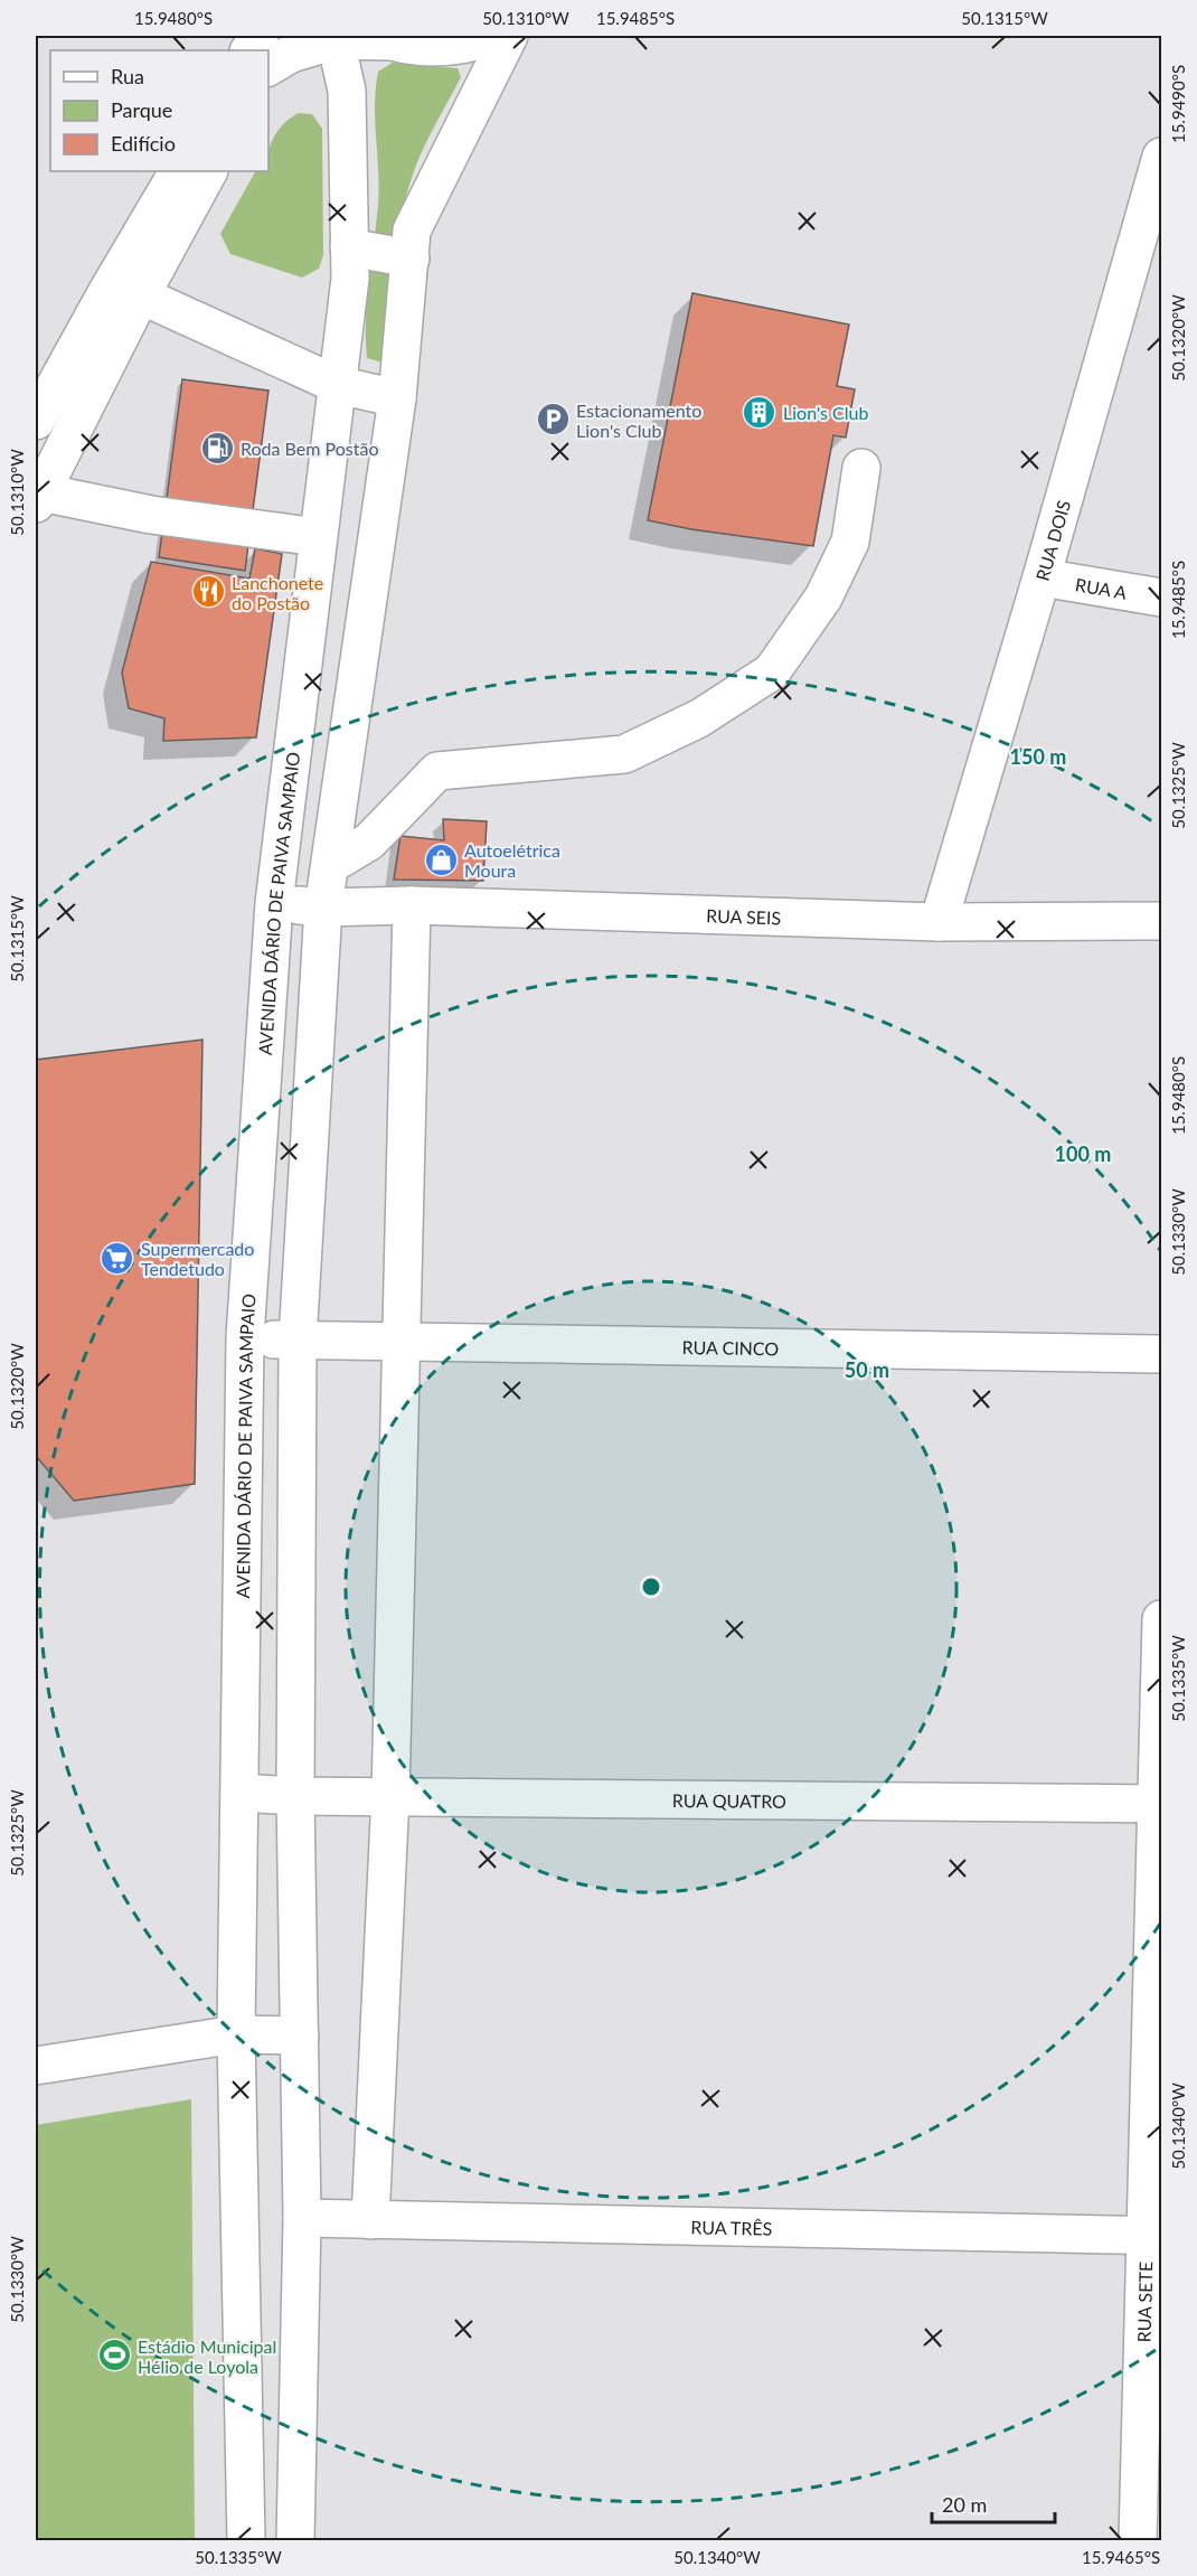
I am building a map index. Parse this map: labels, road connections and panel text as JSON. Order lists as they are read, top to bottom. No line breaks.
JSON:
{"streets":{"street":["RUA DOIS","RUA A","AVENIDA DÁRIO DE PAIVA SAMPAIO","RUA SEIS","RUA CINCO","RUA QUATRO","RUA TRÊS","RUA SETE"]},"crossings":[["RUA DOIS","RUA A"],["RUA DOIS","RUA SEIS"],["AVENIDA DÁRIO DE PAIVA SAMPAIO","RUA SEIS"],["AVENIDA DÁRIO DE PAIVA SAMPAIO","RUA CINCO"],["AVENIDA DÁRIO DE PAIVA SAMPAIO","RUA QUATRO"],["RUA QUATRO","RUA SETE"],["RUA TRÊS","RUA SETE"]],"places":{"building":["Lion's Club"],"parking":["Estacionamento Lion's Club"],"fuel station":["Roda Bem Postão"],"restaurant":["Lanchonete do Postão"],"shop":["Autoelétrica Moura"],"supermarket":["Supermercado Tendetudo"],"sports":["Estádio Municipal Hélio de Loyola"]},"legend":["Rua","Parque","Edifício"],"scale_bar":"20 m","coordinates":["15.9480°S","50.1310°W","15.9485°S","50.1315°W","15.9490°S","50.1320°W","50.1325°W","50.1330°W","50.1335°W","50.1340°W","15.9465°S"],"rings":["150 m","100 m","50 m"]}
